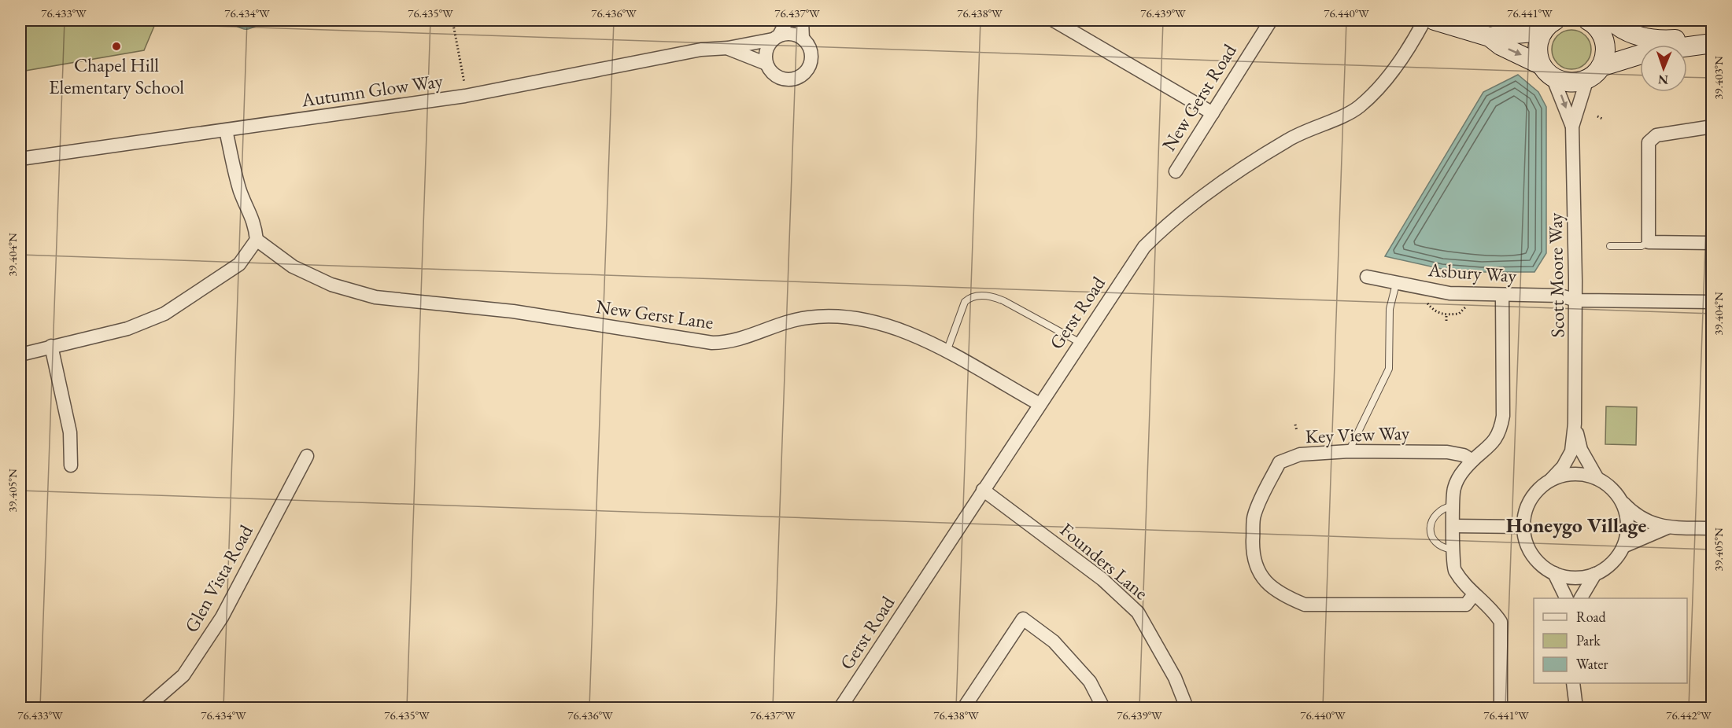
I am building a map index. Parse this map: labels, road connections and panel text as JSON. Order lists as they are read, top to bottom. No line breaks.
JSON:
{"streets":{"street":["Autumn Glow Way","New Gerst Road","Asbury Way","Scott Moore Way","Gerst Road","New Gerst Lane","Key View Way","Founders Lane","Glen Vista Road"]},"crossings":[["Asbury Way","Scott Moore Way"],["Gerst Road","New Gerst Lane"],["Gerst Road","Founders Lane"]],"districts":["Honeygo Village"],"places":["Chapel Hill Elementary School"],"legend":["Road","Park","Water"],"north":"bottom","coordinates":["76.433°W","76.434°W","76.435°W","76.436°W","76.437°W","76.438°W","76.439°W","76.440°W","76.441°W","39.403°N","39.404°N","39.405°N","76.442°W"]}
